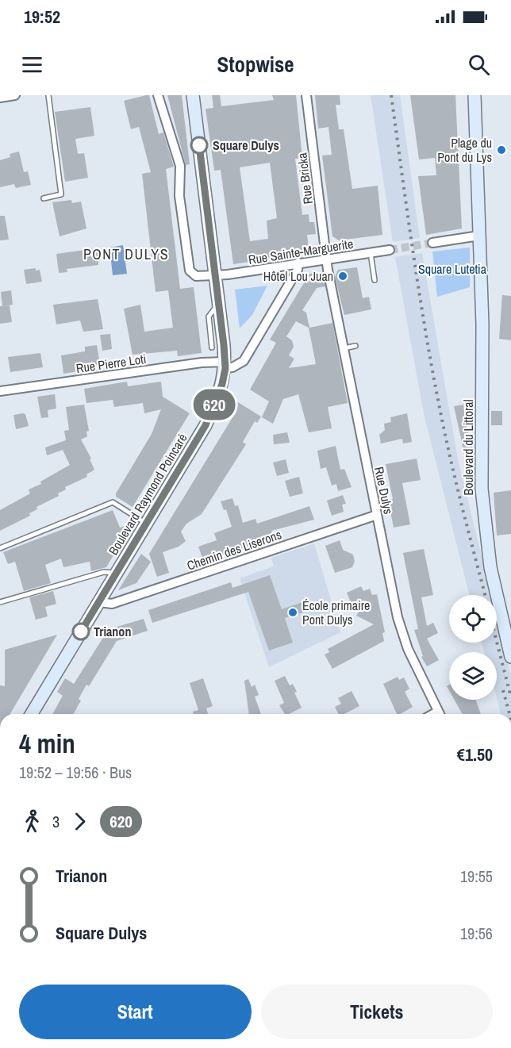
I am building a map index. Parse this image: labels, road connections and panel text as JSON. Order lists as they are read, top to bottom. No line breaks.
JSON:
{"streets":{"main road":["Boulevard du Littoral","Boulevard Raymond Poincaré"],"street":["Rue Bricka","Rue Sainte-Marguerite","Rue Pierre Loti","Rue Dulys","Chemin des Liserons"]},"crossings":[["Rue Bricka","Rue Sainte-Marguerite"],["Rue Bricka","Rue Dulys"],["Rue Sainte-Marguerite","Rue Dulys"],["Rue Sainte-Marguerite","Boulevard Raymond Poincaré"],["Rue Pierre Loti","Boulevard Raymond Poincaré"],["Rue Dulys","Chemin des Liserons"],["Boulevard Raymond Poincaré","Chemin des Liserons"]],"districts":["PONT DULYS"],"parks":["Square Lutetia"],"places":["Square Dulys","Plage du Pont du Lys","Hôtel Lou Juan","École primaire Pont Dulys","Trianon"],"lines":["bus line 620"],"page":{"status":"19:52","header":"Stopwise","on_map":"620","heading":["4 min","19:52 – 19:56 · Bus","€1.50"],"legs":["3","620"],"list":[{"name":"Trianon","value":"19:55"},{"name":"Square Dulys","value":"19:56"}],"buttons":["Start","Tickets"]}}
